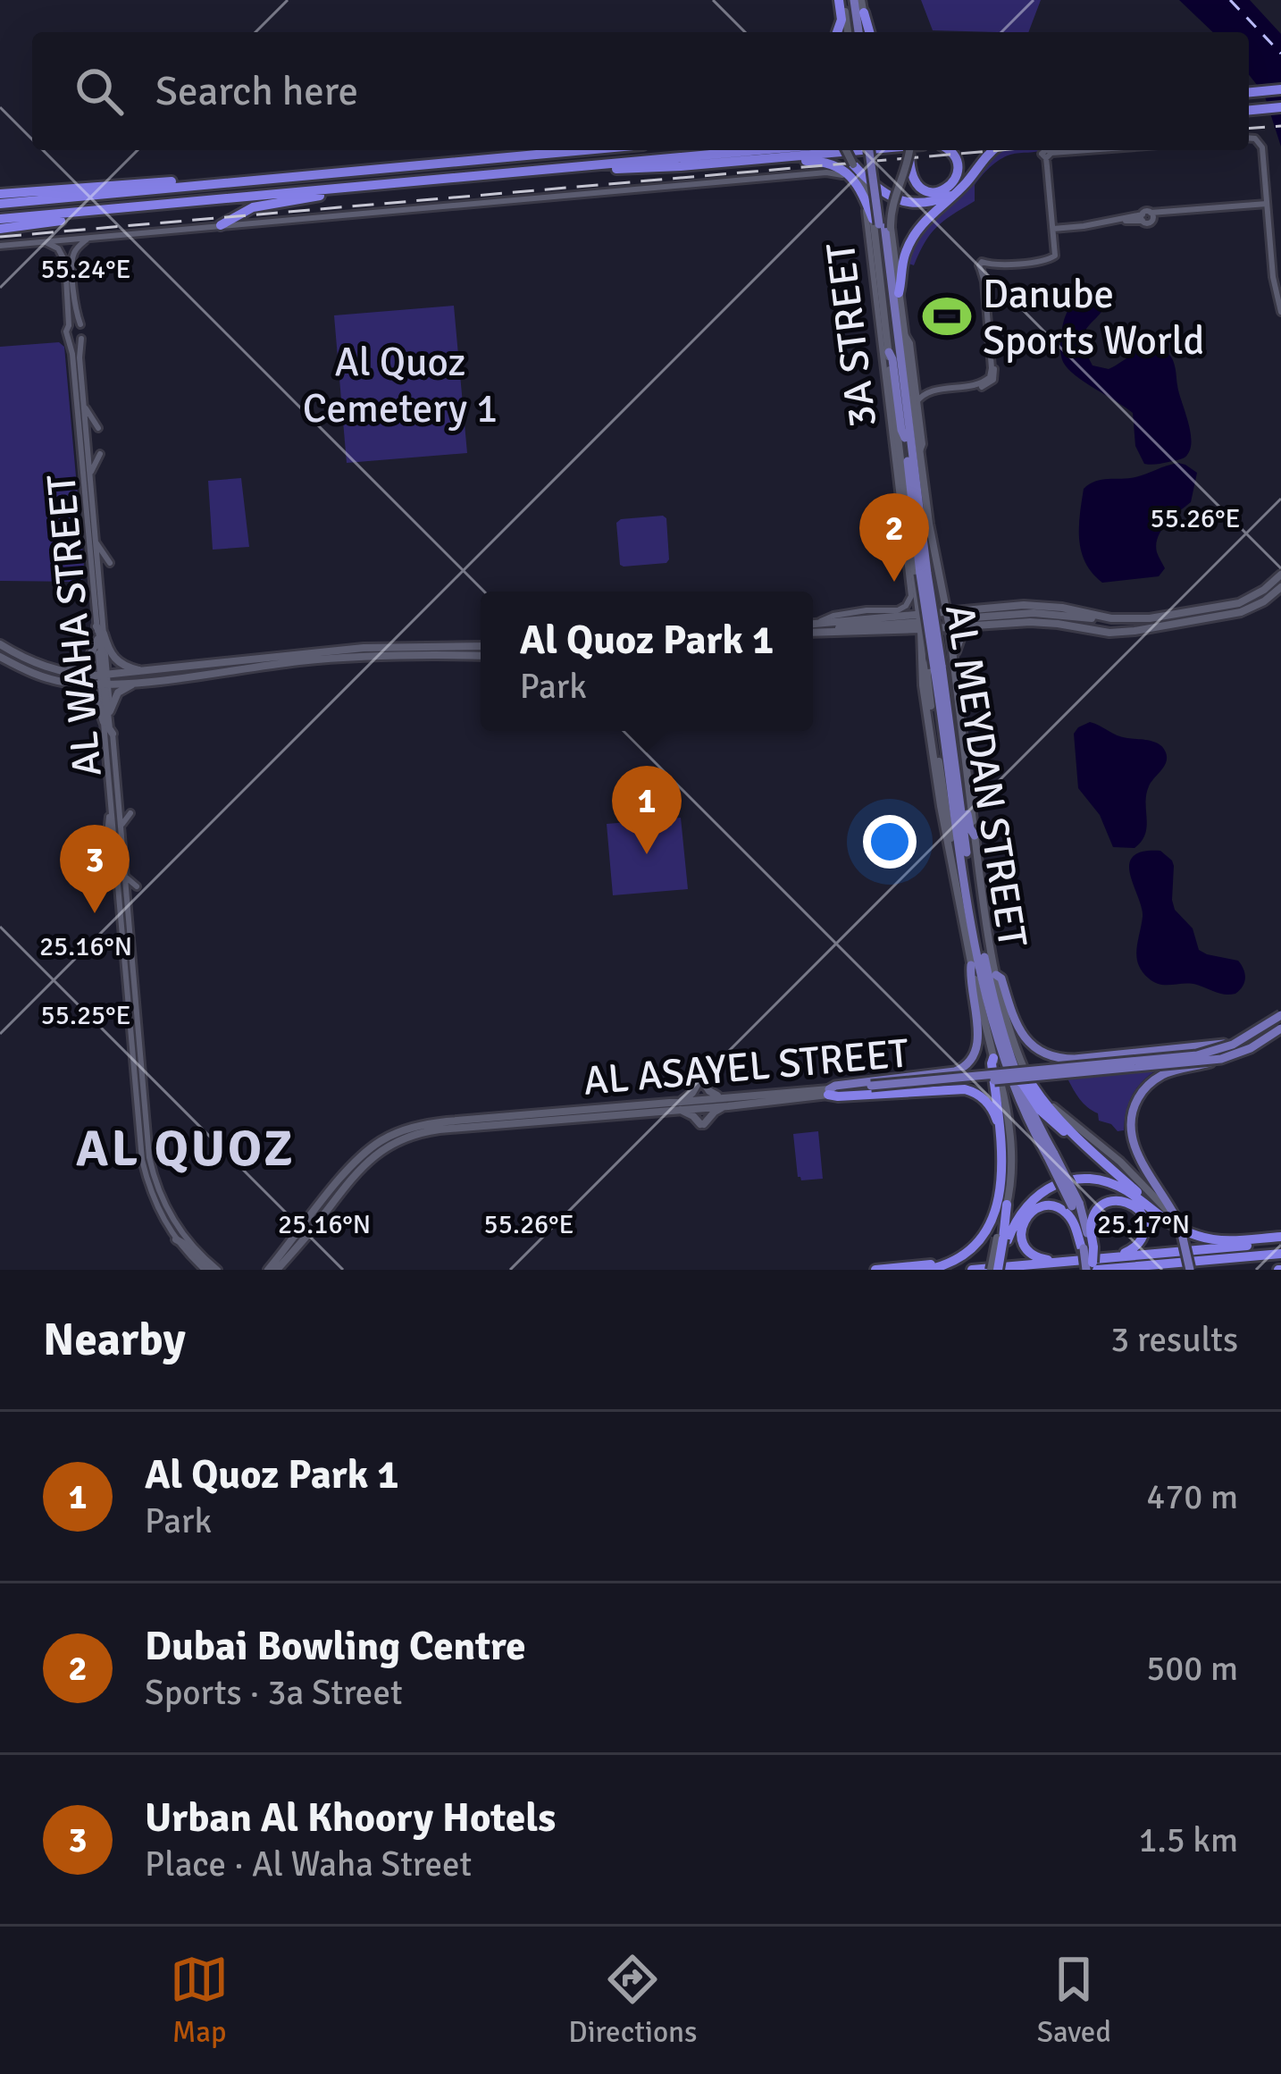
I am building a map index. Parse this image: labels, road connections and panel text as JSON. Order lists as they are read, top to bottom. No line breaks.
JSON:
{"streets":{"main road":["AL MEYDAN STREET","AL ASAYEL STREET"],"street":["3A STREET","AL WAHA STREET"]},"districts":["AL QUOZ"],"parks":["Al Quoz Cemetery 1"],"places":{"sports":["Danube Sports World"]},"page":{"search":"Search here","pins":["2","1","3"],"popup":["Al Quoz Park 1","Park"],"heading":["Nearby","3 results"],"list":[{"mark":"1","name":"Al Quoz Park 1","note":"Park","value":"470 m"},{"mark":"2","name":"Dubai Bowling Centre","note":"Sports · 3a Street","value":"500 m"},{"mark":"3","name":"Urban Al Khoory Hotels","note":"Place · Al Waha Street","value":"1.5 km"}],"nav":["Map","Directions","Saved"]},"coordinates":["55.24°E","55.26°E","25.16°N","55.25°E","25.17°N"]}
